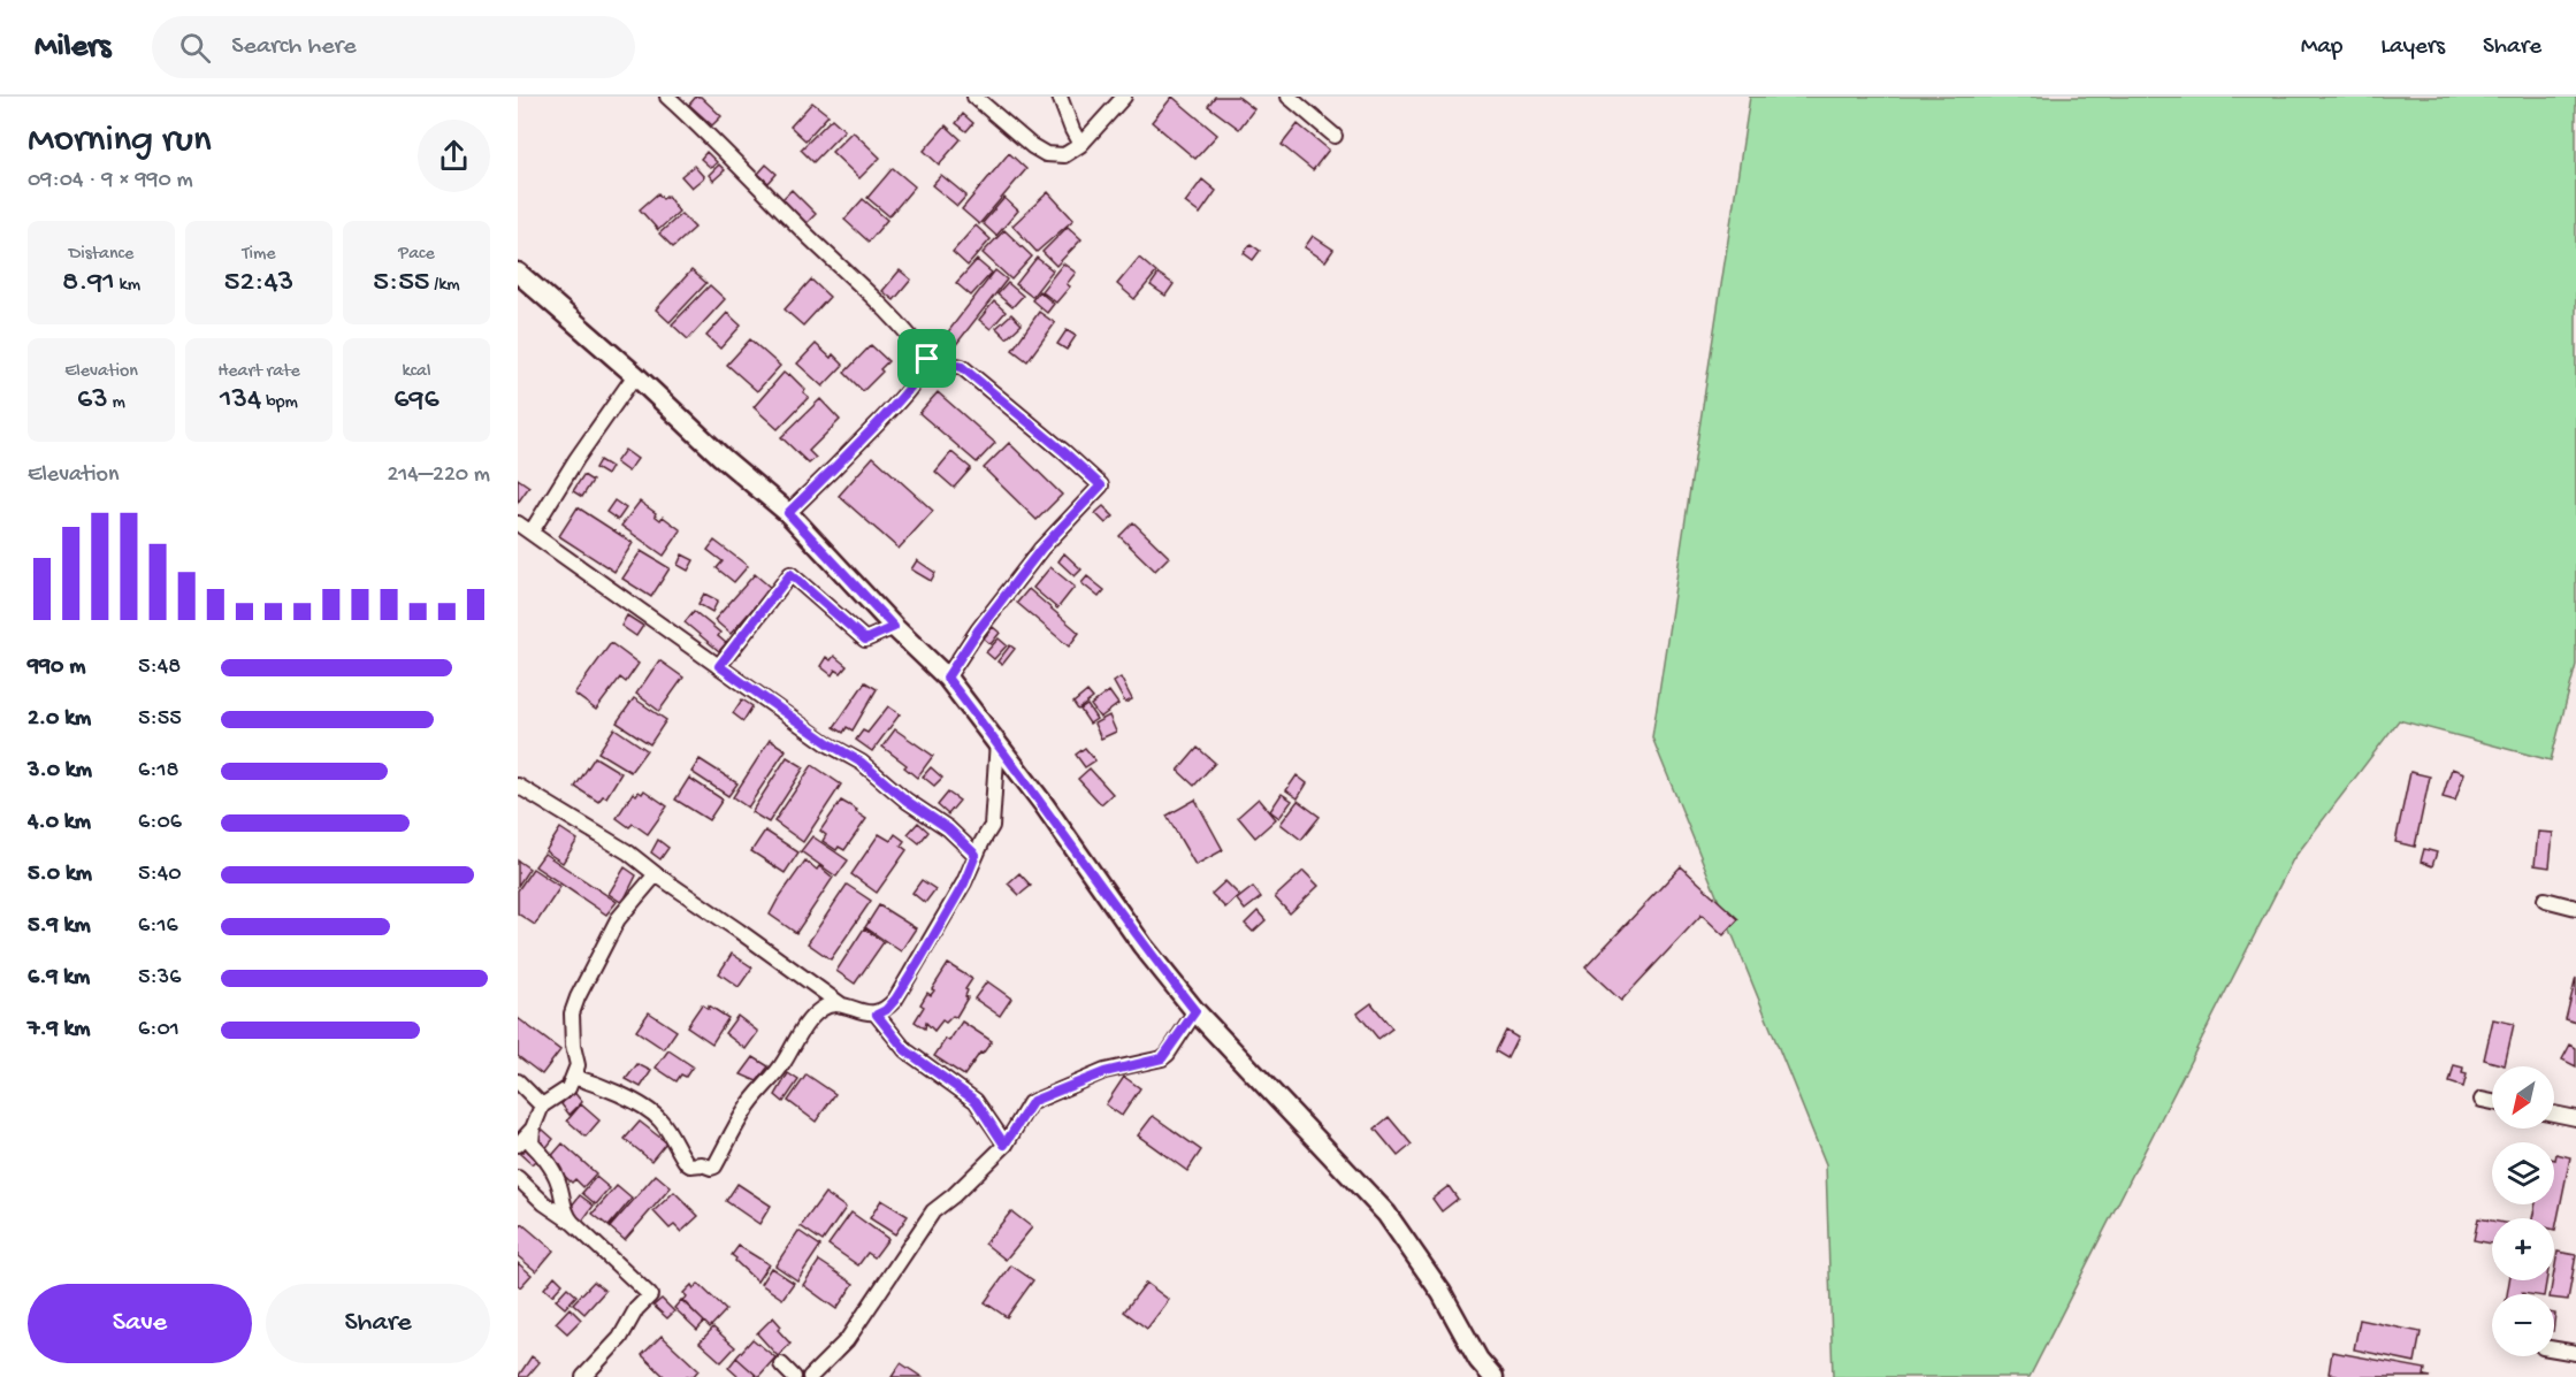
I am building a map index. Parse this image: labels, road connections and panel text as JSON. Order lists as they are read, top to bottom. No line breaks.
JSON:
{"north":"bottom left","page":{"header":"Milers","search":"Search here","nav":["Map","Layers","Share"],"heading":["Morning run","09:04 · 9 × 990 m"],"stats":[["Distance","8.91 km"],["Time","52:43"],["Pace","5:55 /km"],["Elevation","63 m"],["Heart rate","134 bpm"],["kcal","696"]],"chart":["Elevation","214–220 m"],"list":[{"name":"990 m","note":"5:48"},{"name":"2.0 km","note":"5:55"},{"name":"3.0 km","note":"6:18"},{"name":"4.0 km","note":"6:06"},{"name":"5.0 km","note":"5:40"},{"name":"5.9 km","note":"6:16"},{"name":"6.9 km","note":"5:36"},{"name":"7.9 km","note":"6:01"}],"map_buttons":["+","−"],"buttons":["Save","Share"]}}
